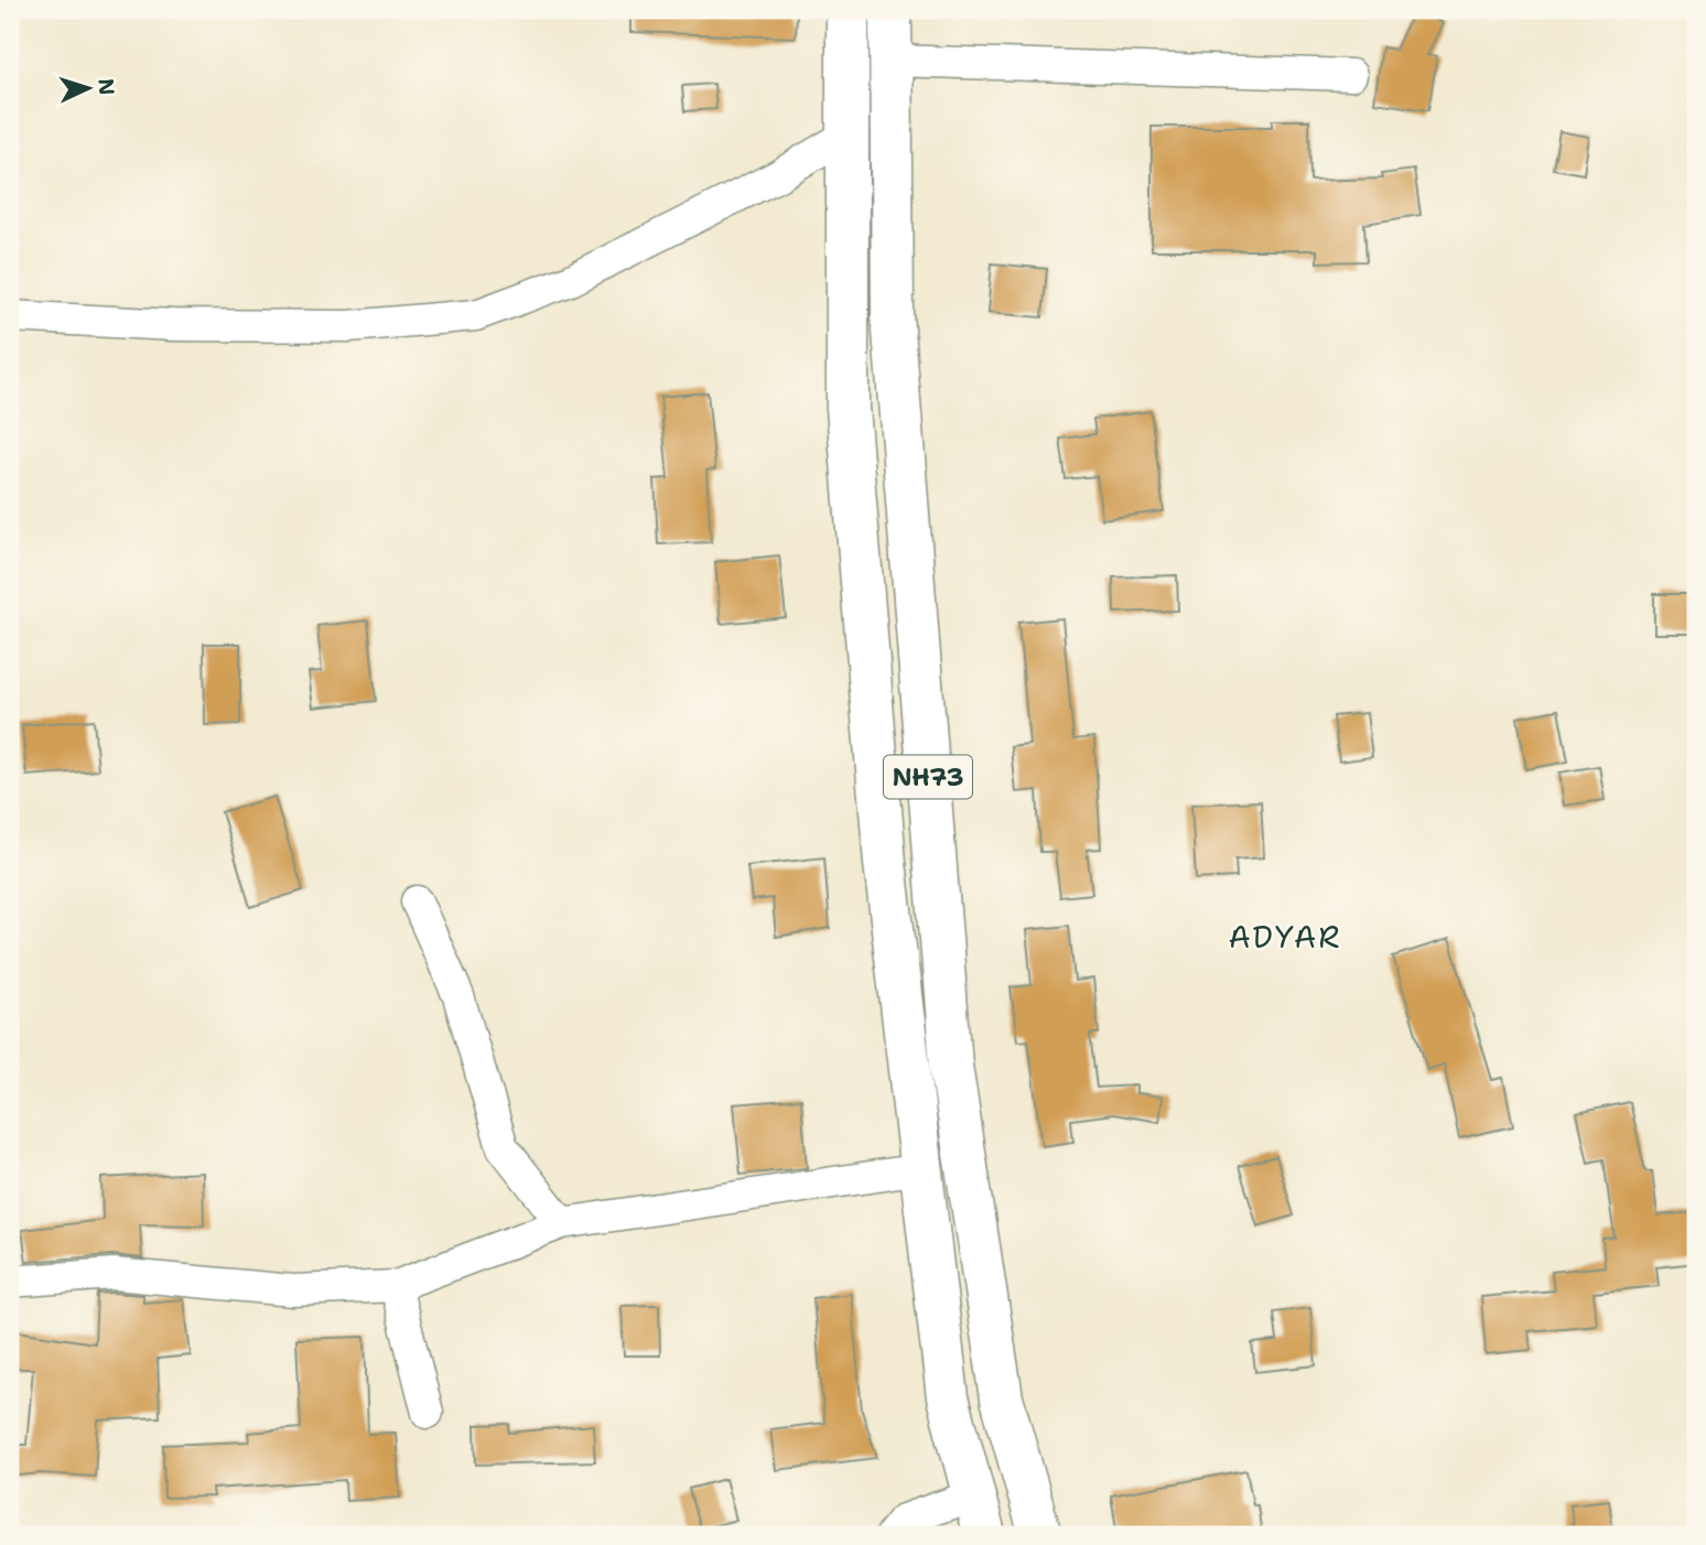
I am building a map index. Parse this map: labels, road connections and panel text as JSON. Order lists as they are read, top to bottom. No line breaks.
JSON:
{"streets":{"highway":["NH73"]},"districts":["ADYAR"],"north":"right"}
